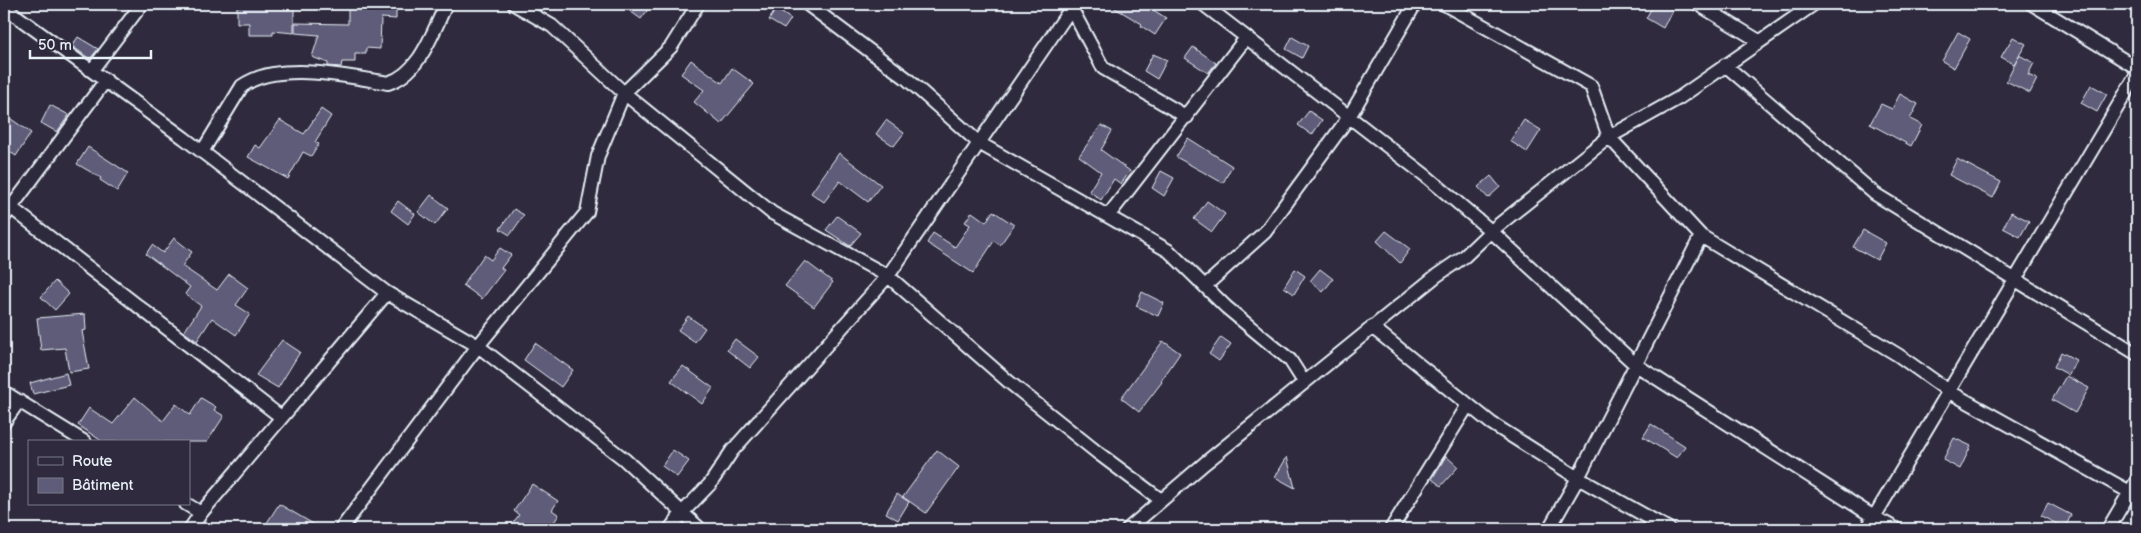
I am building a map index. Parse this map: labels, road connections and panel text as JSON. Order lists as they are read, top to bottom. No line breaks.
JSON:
{"legend":["Route","Bâtiment"],"scale_bar":"50 m"}
